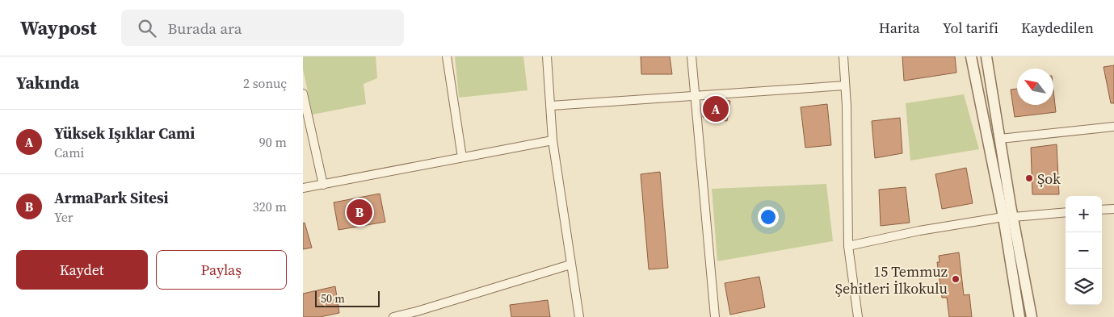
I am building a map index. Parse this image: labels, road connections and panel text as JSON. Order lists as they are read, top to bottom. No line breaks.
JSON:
{"places":["Şok","15 Temmuz Şehitleri İlkokulu"],"scale_bar":"50 m","north":"top left","page":{"header":"Waypost","search":"Burada ara","nav":["Harita","Yol tarifi","Kaydedilen"],"heading":["Yakında","2 sonuç"],"pins":["A","B"],"list":[{"mark":"A","name":"Yüksek Işıklar Cami","note":"Cami","value":"90 m"},{"mark":"B","name":"ArmaPark Sitesi","note":"Yer","value":"320 m"}],"map_buttons":["+","−"],"buttons":["Kaydet","Paylaş"],"scale":"50 m"}}
